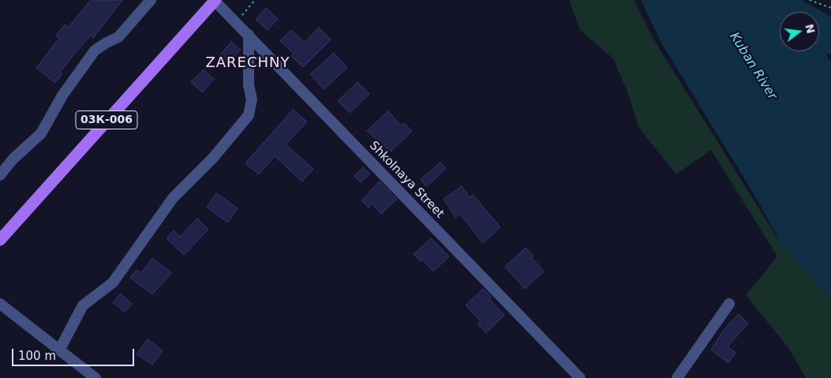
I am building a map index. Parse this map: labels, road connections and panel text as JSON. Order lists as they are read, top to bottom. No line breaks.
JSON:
{"streets":{"main road":["03К-006"],"street":["Shkolnaya Street"]},"crossings":[["03К-006","Shkolnaya Street"]],"districts":["ZARECHNY"],"water":["Kuban River"],"scale_bar":"100 m","north":"right"}
